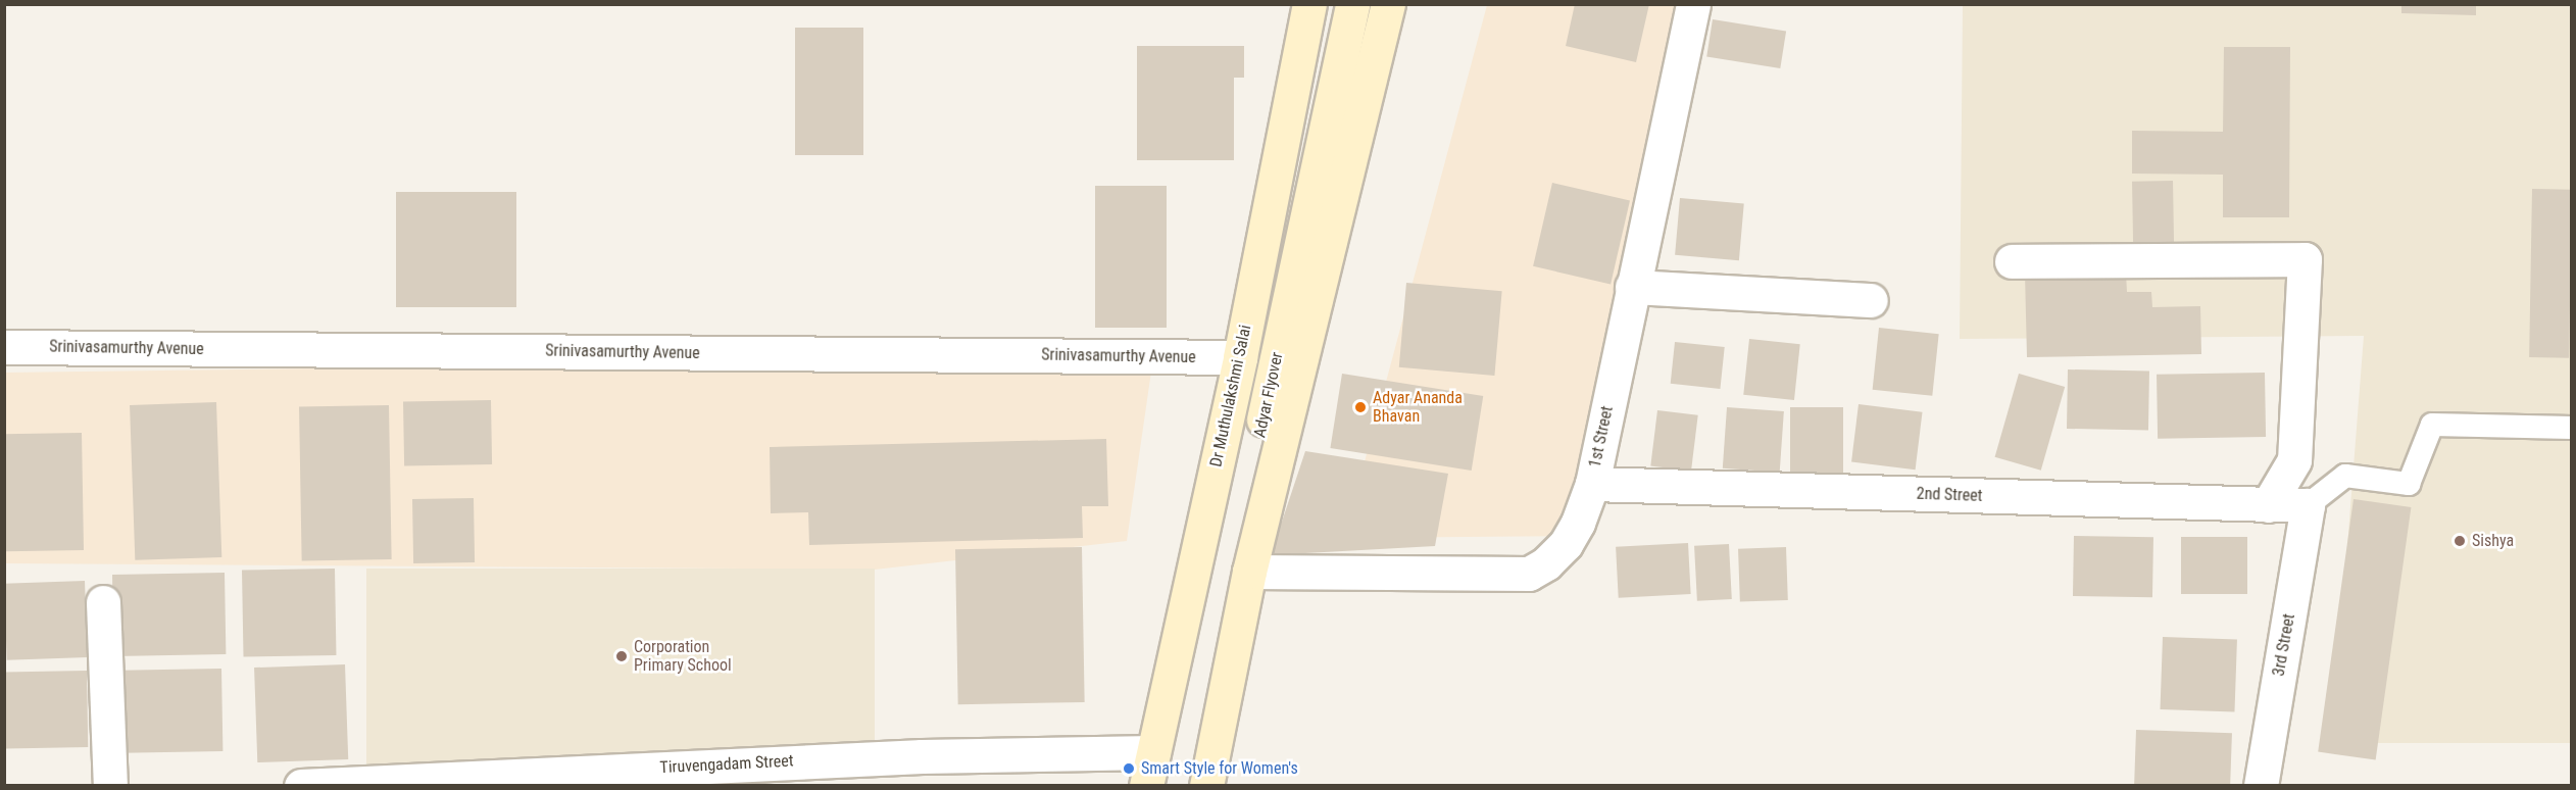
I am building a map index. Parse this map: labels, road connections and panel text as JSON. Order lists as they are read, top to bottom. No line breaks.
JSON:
{"streets":{"main road":["Adyar Flyover","Dr Muthulakshmi Salai"],"street":["Srinivasamurthy Avenue","1st Street","2nd Street","3rd Street","Tiruvengadam Street"]},"crossings":[["Srinivasamurthy Avenue","Dr Muthulakshmi Salai"],["Dr Muthulakshmi Salai","Tiruvengadam Street"],["1st Street","2nd Street"],["2nd Street","3rd Street"]],"places":["Adyar Ananda Bhavan","Sishya","Corporation Primary School","Smart Style for Women's"]}
